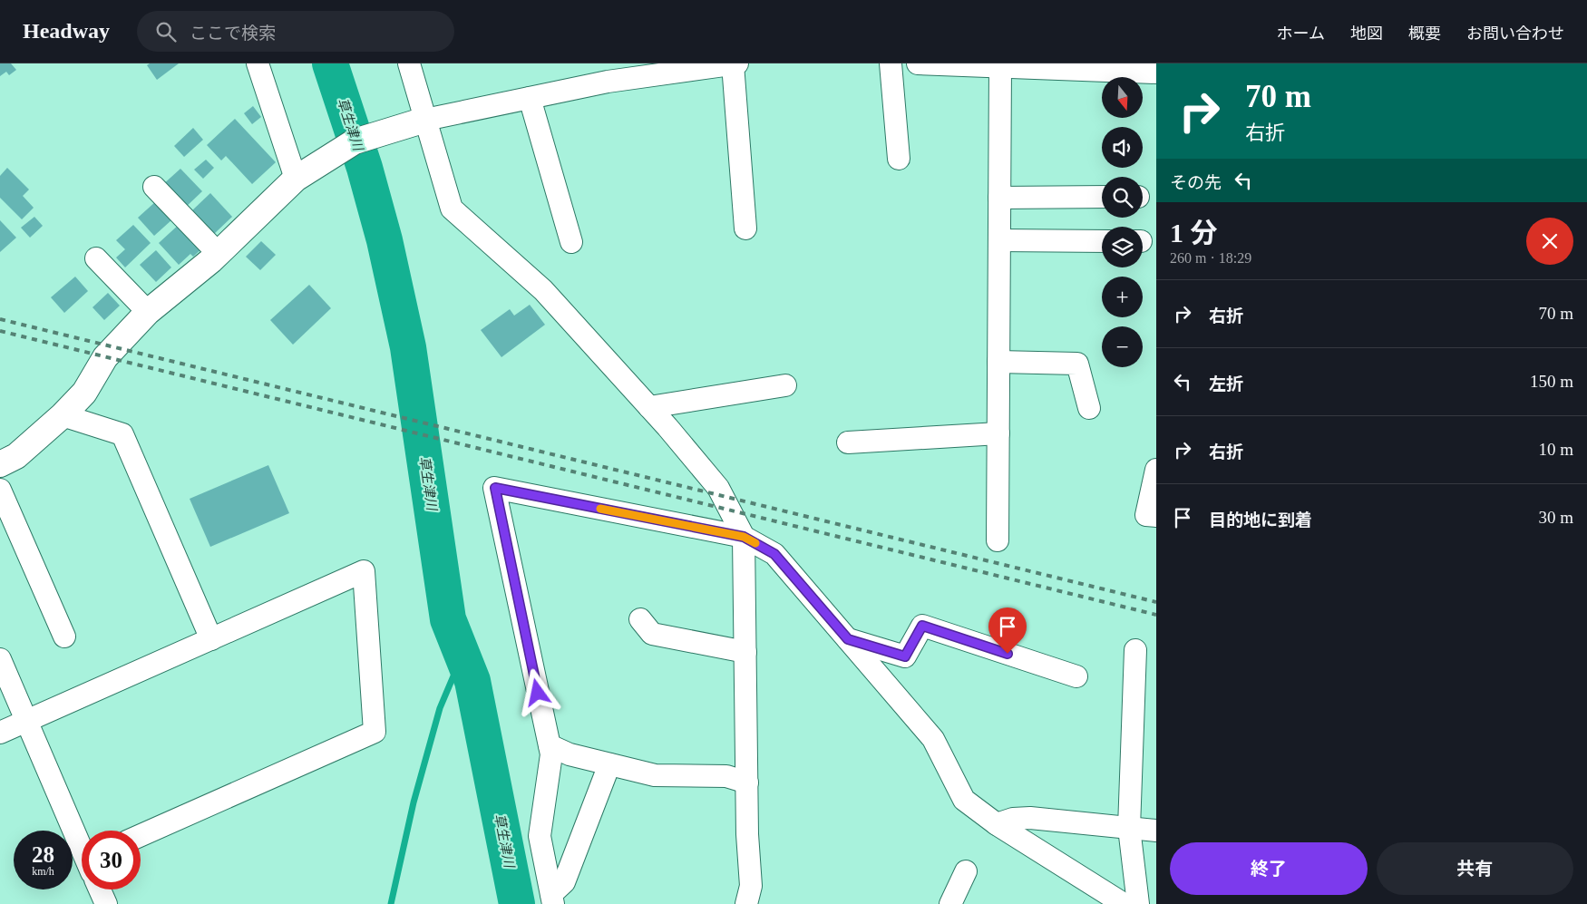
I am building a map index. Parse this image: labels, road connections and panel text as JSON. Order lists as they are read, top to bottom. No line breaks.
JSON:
{"water":["草生津川"],"north":"bottom","page":{"header":"Headway","search":"ここで検索","nav":["ホーム","地図","概要","お問い合わせ"],"turn":["70 m","右折"],"map_buttons":["+","−"],"then":"その先","heading":["1 分","260 m · 18:29"],"list":[{"name":"右折","value":"70 m"},{"name":"左折","value":"150 m"},{"name":"右折","value":"10 m"},{"name":"目的地に到着","value":"30 m"}],"speed":"28 km/h","limit":"30","buttons":["終了","共有"]}}
